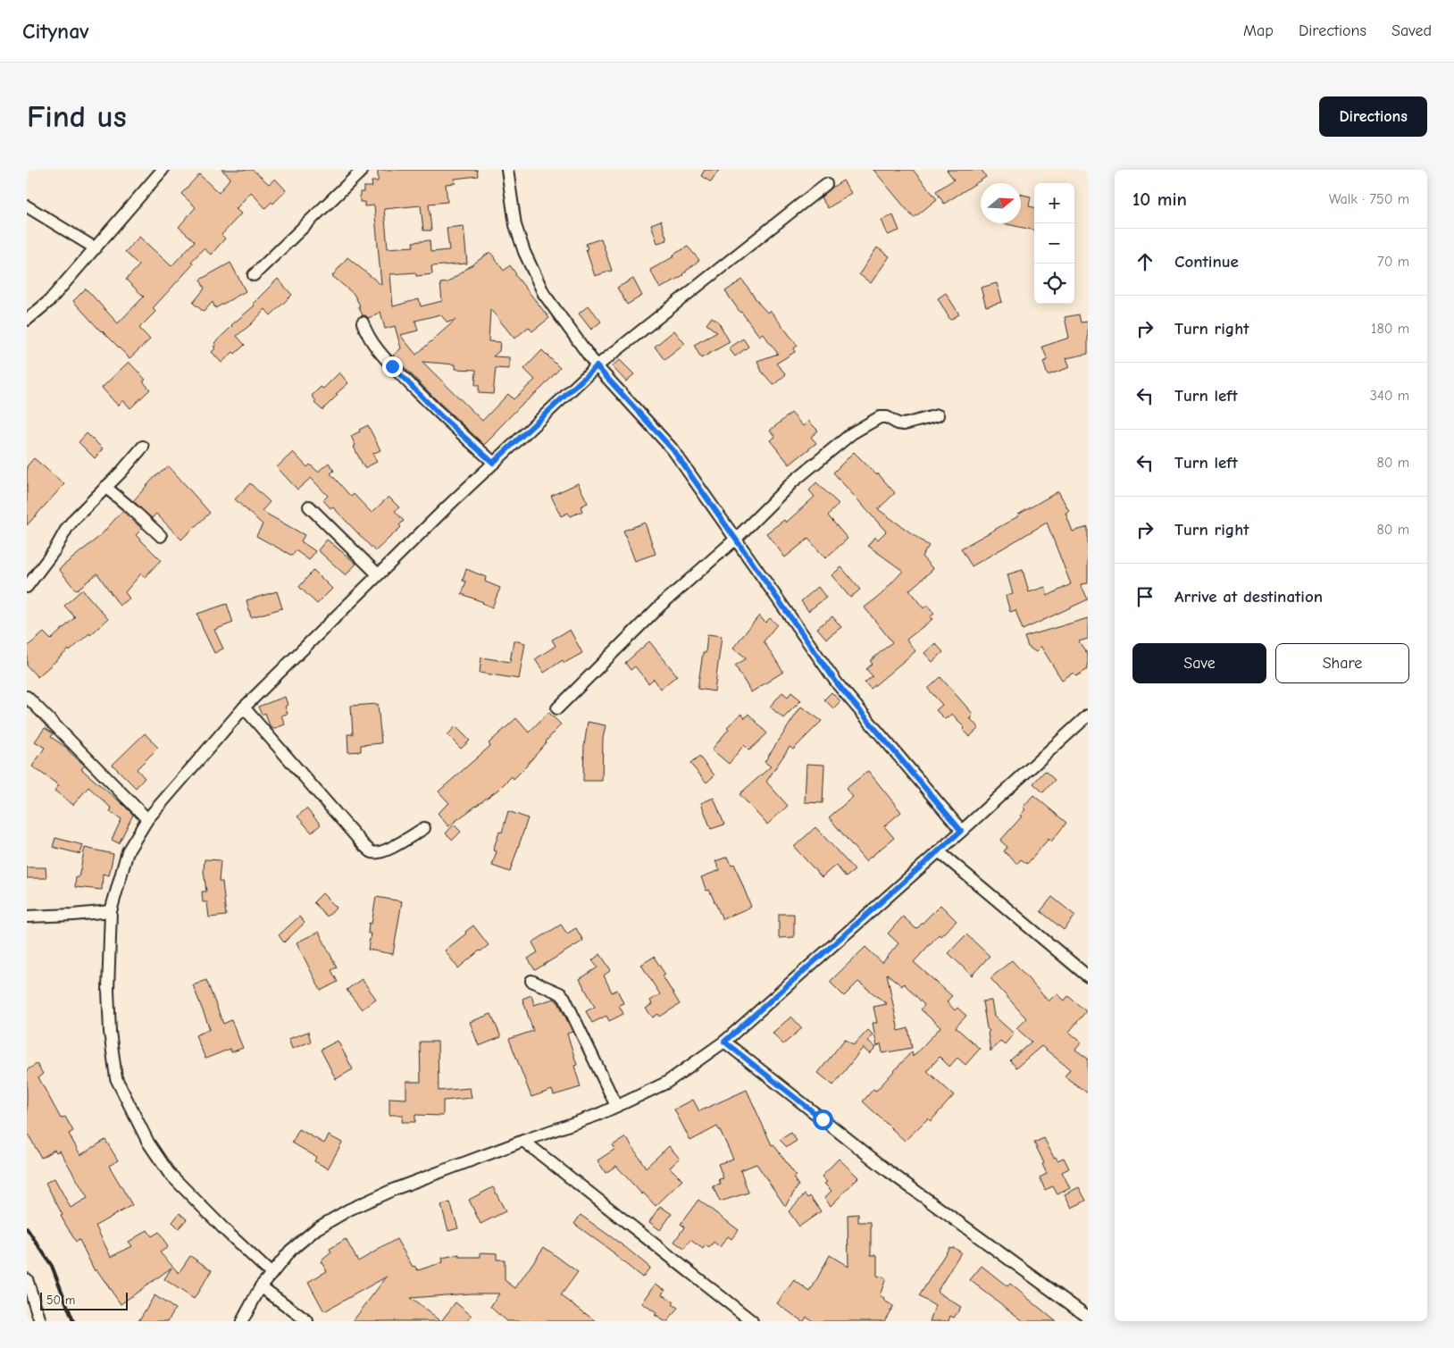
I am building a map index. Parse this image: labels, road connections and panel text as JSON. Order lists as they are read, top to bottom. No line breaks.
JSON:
{"scale_bar":"50 m","north":"right","page":{"header":"Citynav","nav":["Map","Directions","Saved"],"buttons":["Directions",["Save","Share"]],"title":"Find us","heading":["10 min","Walk · 750 m"],"map_buttons":["+","−"],"list":[["Continue","70 m"],["Turn right","180 m"],["Turn left","340 m"],["Turn left","80 m"],["Turn right","80 m"],"Arrive at destination"],"scale":"50 m"}}
